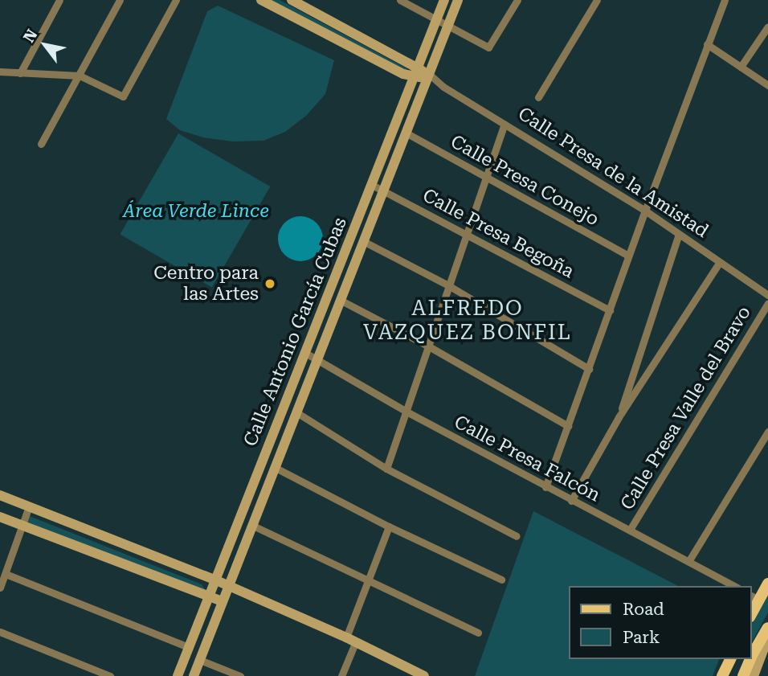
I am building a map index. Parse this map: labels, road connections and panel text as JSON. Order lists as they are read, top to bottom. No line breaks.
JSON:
{"streets":{"street":["Calle Presa de la Amistad","Calle Presa Conejo","Calle Presa Begoña","Calle Antonio García Cubas","Calle Presa Valle del Bravo","Calle Presa Falcón"]},"crossings":[["Calle Presa de la Amistad","Calle Antonio García Cubas"],["Calle Presa Conejo","Calle Antonio García Cubas"],["Calle Presa Begoña","Calle Antonio García Cubas"],["Calle Antonio García Cubas","Calle Presa Falcón"],["Calle Presa Valle del Bravo","Calle Presa Falcón"]],"districts":["ALFREDO VAZQUEZ BONFIL"],"parks":["Área Verde Lince"],"places":["Centro para las Artes"],"legend":["Road","Park"],"north":"top left"}
